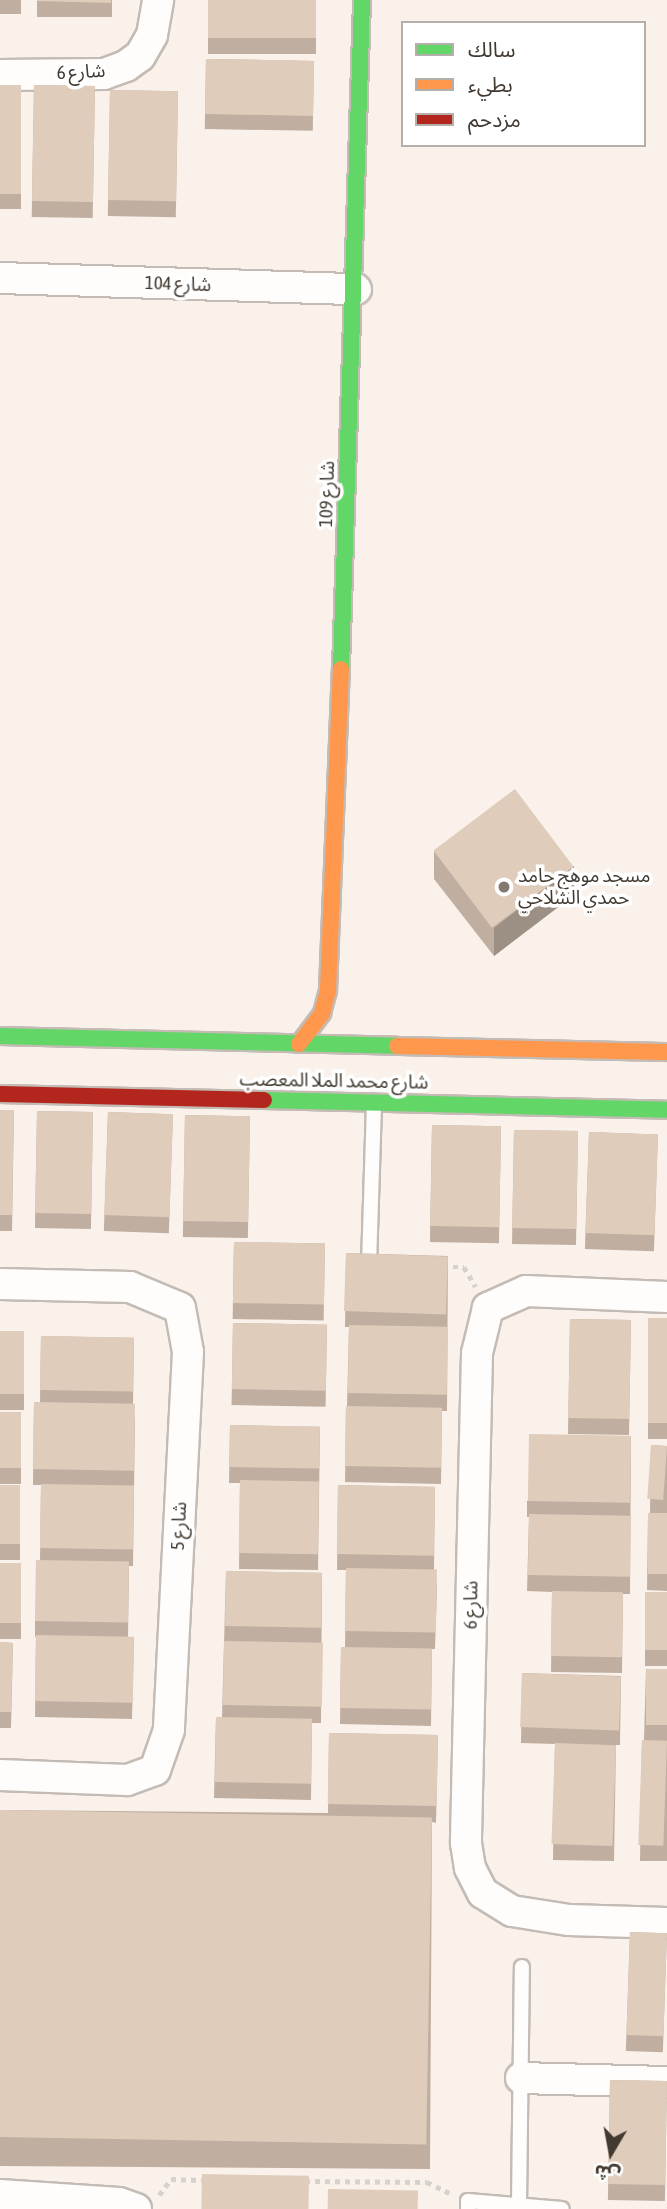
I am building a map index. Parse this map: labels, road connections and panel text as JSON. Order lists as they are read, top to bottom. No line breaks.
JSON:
{"streets":{"street":["شارع 6","شارع 104","شارع 109","شارع محمد الملا المعصب","شارع 5"]},"crossings":[["شارع 104","شارع 109"],["شارع 109","شارع محمد الملا المعصب"]],"places":["مسجد موهج حامد حمدي الشلاحي"],"legend":["سالك","بطيء","مزدحم"],"north":"bottom"}
